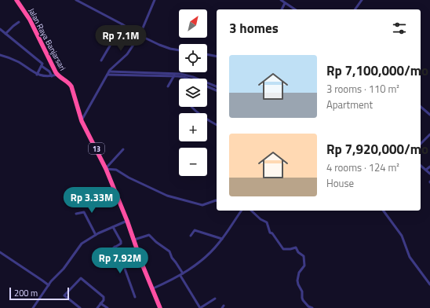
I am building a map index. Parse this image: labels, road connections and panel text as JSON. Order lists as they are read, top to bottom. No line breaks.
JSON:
{"streets":{"highway":["Jalan Raya Banjarsari","13"]},"scale_bar":"200 m","north":"top right","page":{"map_buttons":["+","−"],"heading":"3 homes","price":["Rp 7.1M","Rp 3.33M","Rp 7.92M"],"list":[{"name":"Rp 7,100,000/mo","note":"3 rooms · 110 m² · Apartment"},{"name":"Rp 7,920,000/mo","note":"4 rooms · 124 m² · House"}],"scale":"200 m"}}
